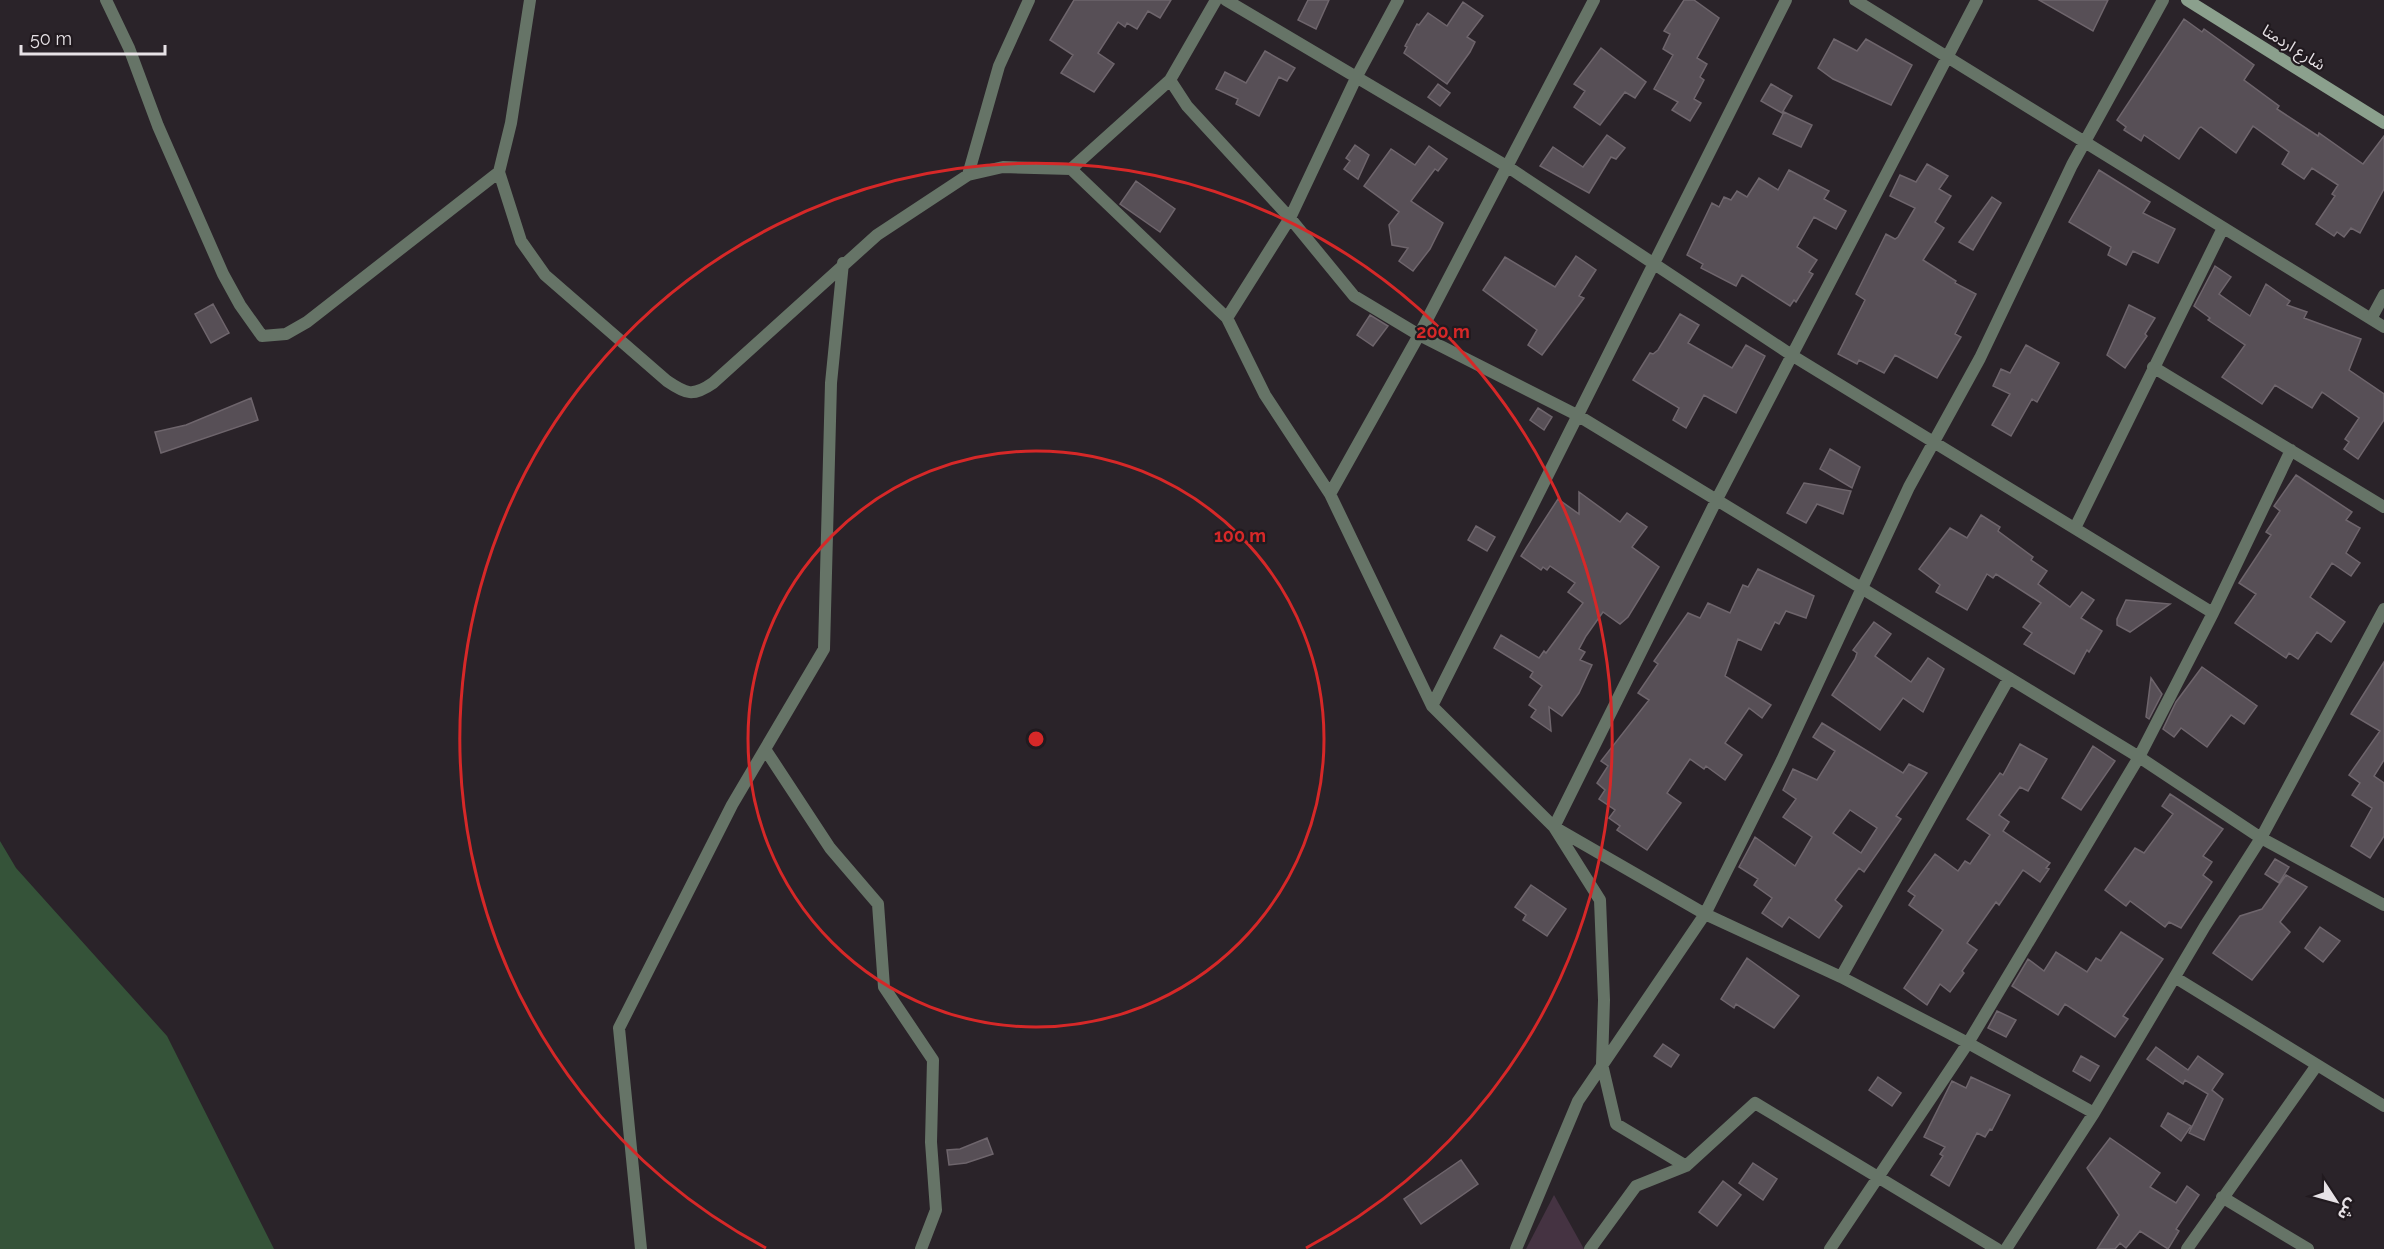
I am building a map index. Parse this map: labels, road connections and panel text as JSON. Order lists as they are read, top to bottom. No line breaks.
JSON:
{"streets":{"main road":["شارع اردمتا"]},"scale_bar":"50 m","north":"bottom right","rings":["200 m","100 m"]}
